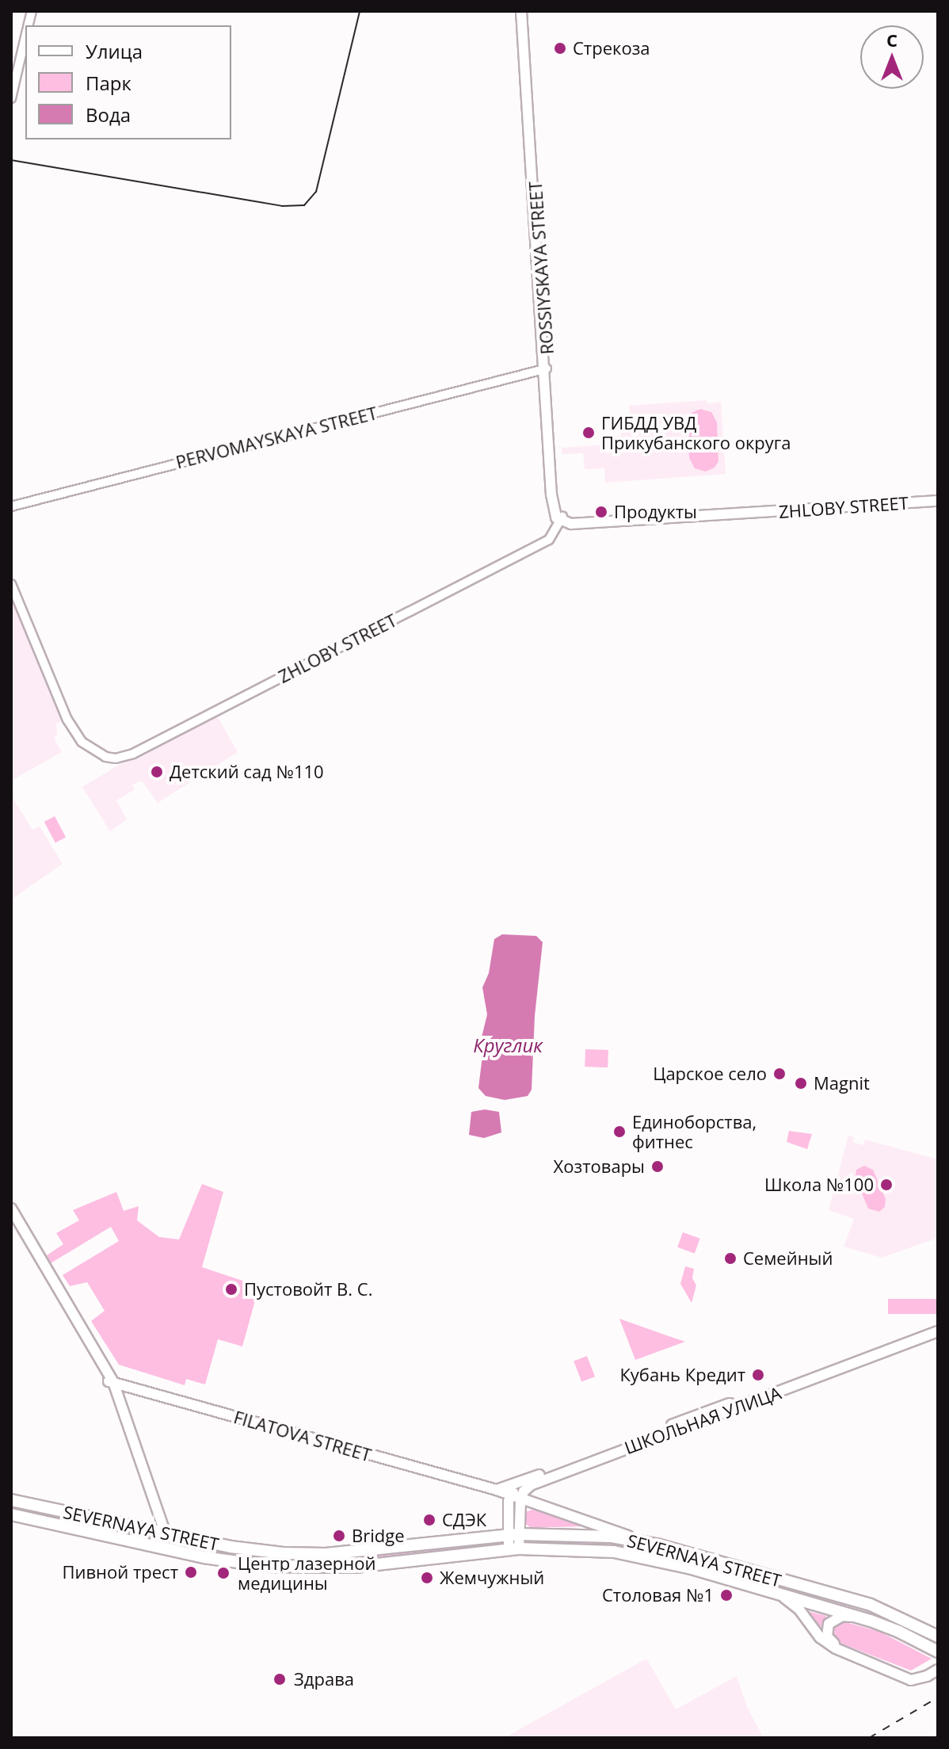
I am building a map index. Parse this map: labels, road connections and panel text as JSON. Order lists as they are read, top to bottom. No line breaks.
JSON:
{"streets":{"main road":["ROSSIYSKAYA STREET","ZHLOBY STREET","ШКОЛЬНАЯ УЛИЦА","FILATOVA STREET","SEVERNAYA STREET"],"street":["PERVOMAYSKAYA STREET"]},"crossings":[["ROSSIYSKAYA STREET","PERVOMAYSKAYA STREET"],["ROSSIYSKAYA STREET","ZHLOBY STREET"]],"water":["Круглик"],"places":["Стрекоза","ГИБДД УВД Прикубанского округа","Продукты","Детский сад №110","Царское село","Magnit","Единоборства, фитнес","Хозтовары","Школа №100","Семейный","Пустовойт В. С.","Кубань Кредит","СДЭК","Bridge","Пивной трест","Центр лазерной медицины","Жемчужный","Столовая №1","Здрава"],"legend":["Улица","Парк","Вода"],"north":"top"}
